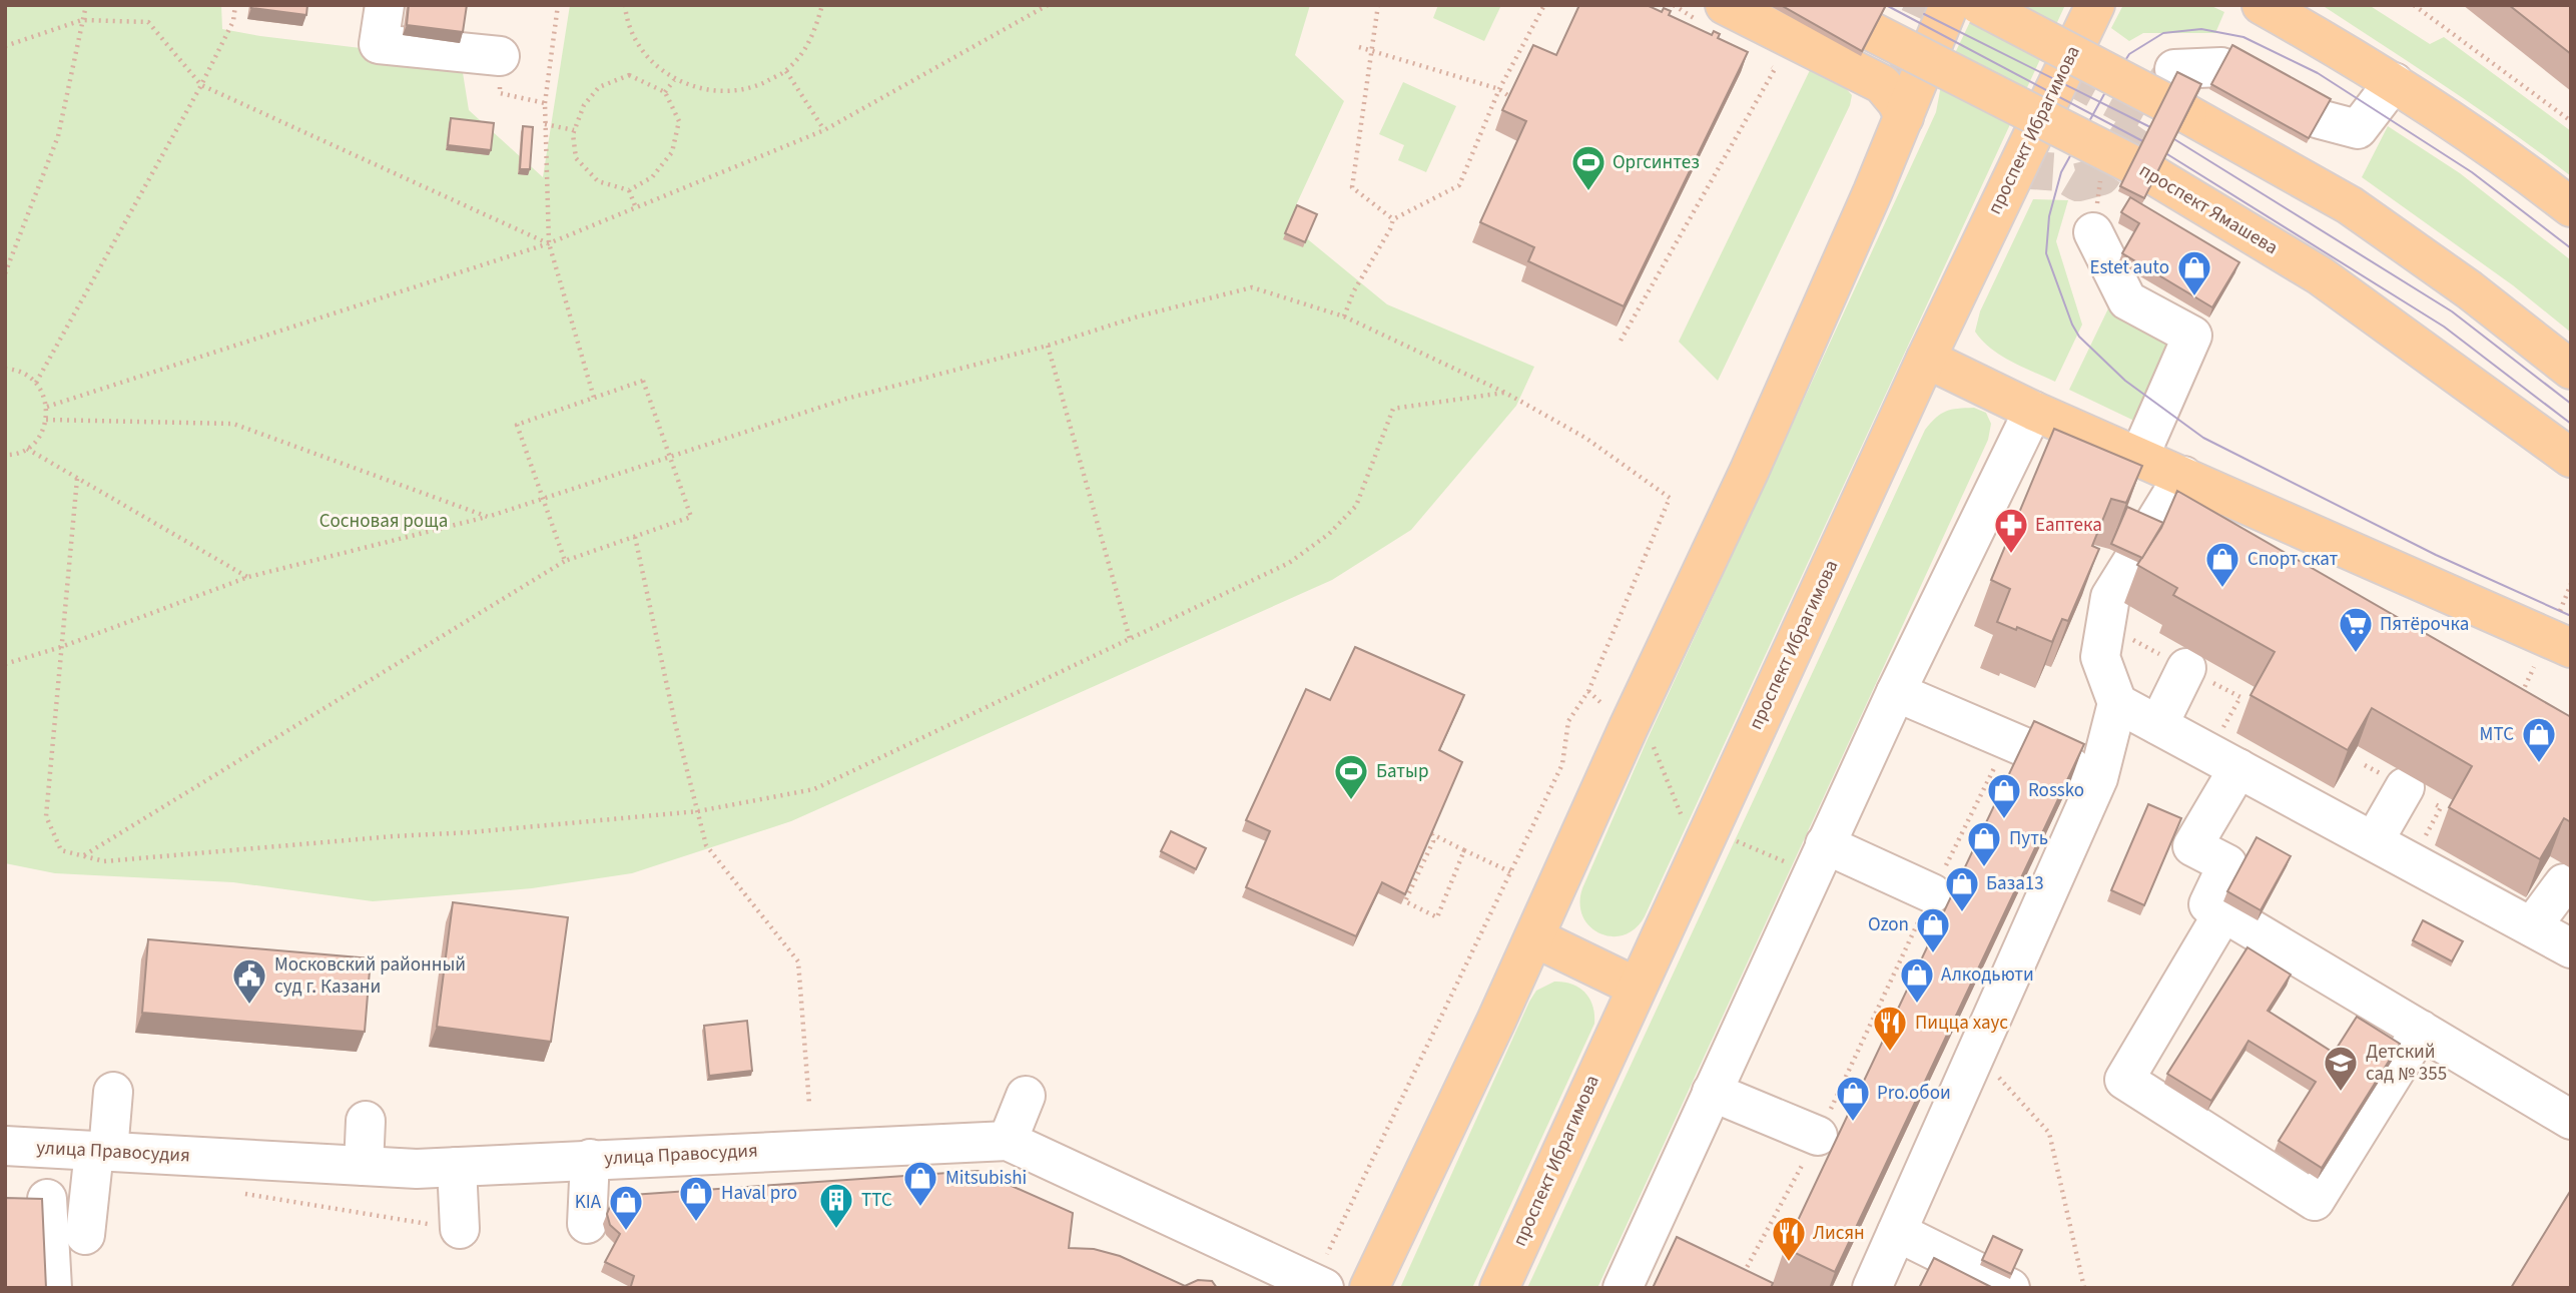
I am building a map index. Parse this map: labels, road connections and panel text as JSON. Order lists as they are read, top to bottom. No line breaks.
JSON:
{"streets":{"main road":["проспект Ибрагимова","проспект Ямашева"],"street":["улица Правосудия"]},"parks":["Сосновая роща"],"places":{"sports":["Оргсинтез","Батыр"],"shop":["Estet auto","Спорт скат","МТС","Rossko","Путь","База13","Ozon","Алкодьюти","Pro.обои","Mitsubishi","Haval pro","KIA"],"pharmacy":["Еаптека"],"supermarket":["Пятёрочка"],"public building":["Московский районный суд г. Казани"],"restaurant":["Пицца хаус","Лисян"],"school or university":["Детский сад № 355"],"building":["ТТС"]}}
